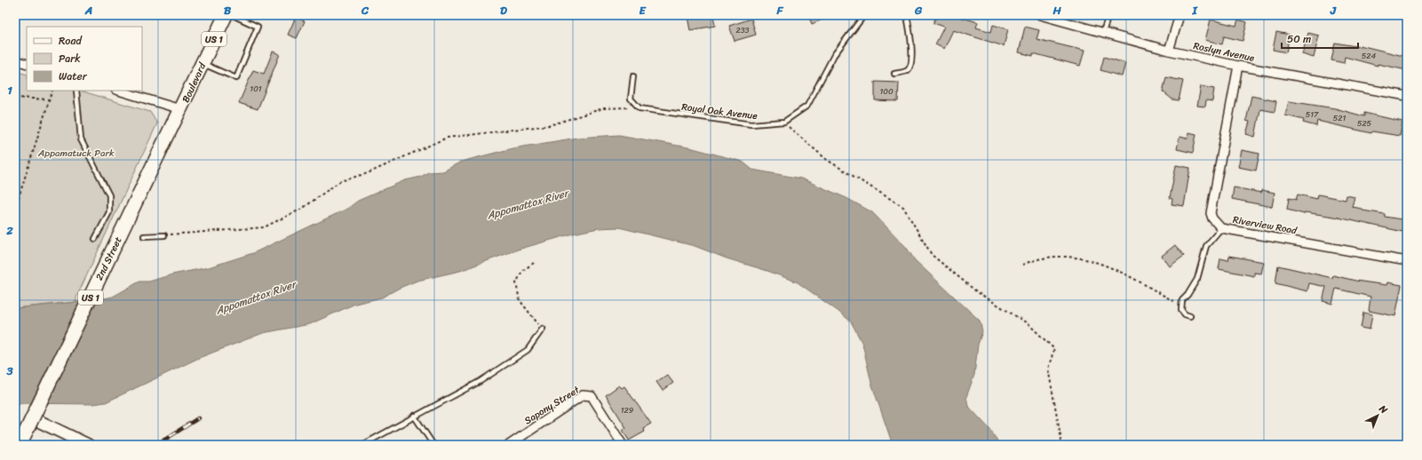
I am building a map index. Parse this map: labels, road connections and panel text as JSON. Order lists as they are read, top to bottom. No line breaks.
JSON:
{"streets":{"main road":["US 1","Boulevard","2nd Street"],"street":["Roslyn Avenue","Riverview Road","Sapony Street"],"lane":["Royal Oak Avenue"]},"crossings":[["Roslyn Avenue","Riverview Road"],["Boulevard","2nd Street"]],"water":["Appomattox River"],"parks":["Appamatuck Park"],"house_numbers":["233","524","101","100","517","521","525","129"],"legend":["Road","Park","Water"],"scale_bar":"50 m","north":"top right","grid":{"columns":["A","B","C","D","E","F","G","H","I","J"],"rows":["1","2","3"]}}
